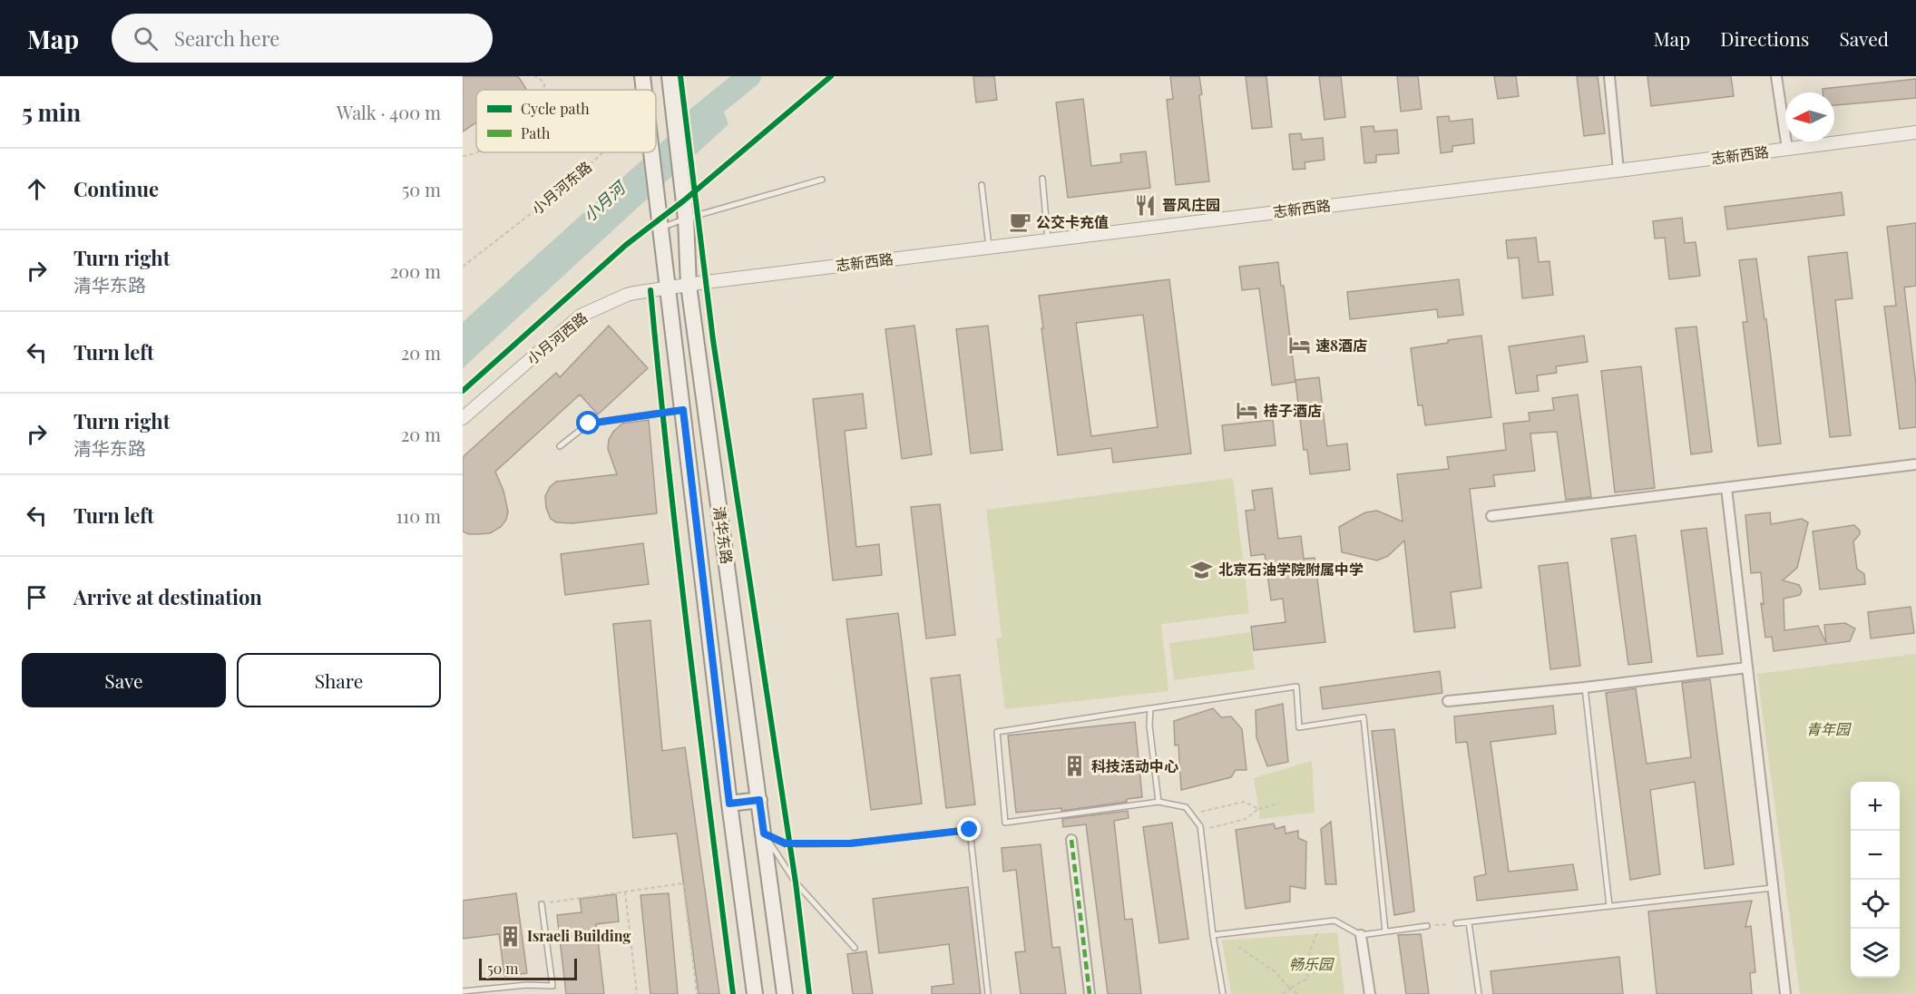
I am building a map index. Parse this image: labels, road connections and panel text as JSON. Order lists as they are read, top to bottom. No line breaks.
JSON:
{"streets":{"main road":["清华东路"],"street":["志新西路","小月河西路"],"path":["小月河东路"]},"crossings":[["志新西路","小月河西路"],["志新西路","清华东路"],["小月河西路","清华东路"]],"water":["小月河"],"parks":["青年园","畅乐园"],"places":{"restaurant":["晋风庄园"],"cafe":["公交卡充值"],"hotel":["速8酒店","桔子酒店"],"school or university":["北京石油学院附属中学"],"building":["科技活动中心","Israeli Building"]},"legend":["Cycle path","Path"],"scale_bar":"50 m","north":"left","page":{"header":"Map","search":"Search here","nav":["Map","Directions","Saved"],"heading":["5 min","Walk · 400 m"],"list":[["Continue","50 m"],["Turn right","清华东路","200 m"],["Turn left","20 m"],["Turn right","清华东路","20 m"],["Turn left","110 m"],"Arrive at destination"],"buttons":["Save","Share"],"map_buttons":["+","−"],"scale":"50 m"}}
